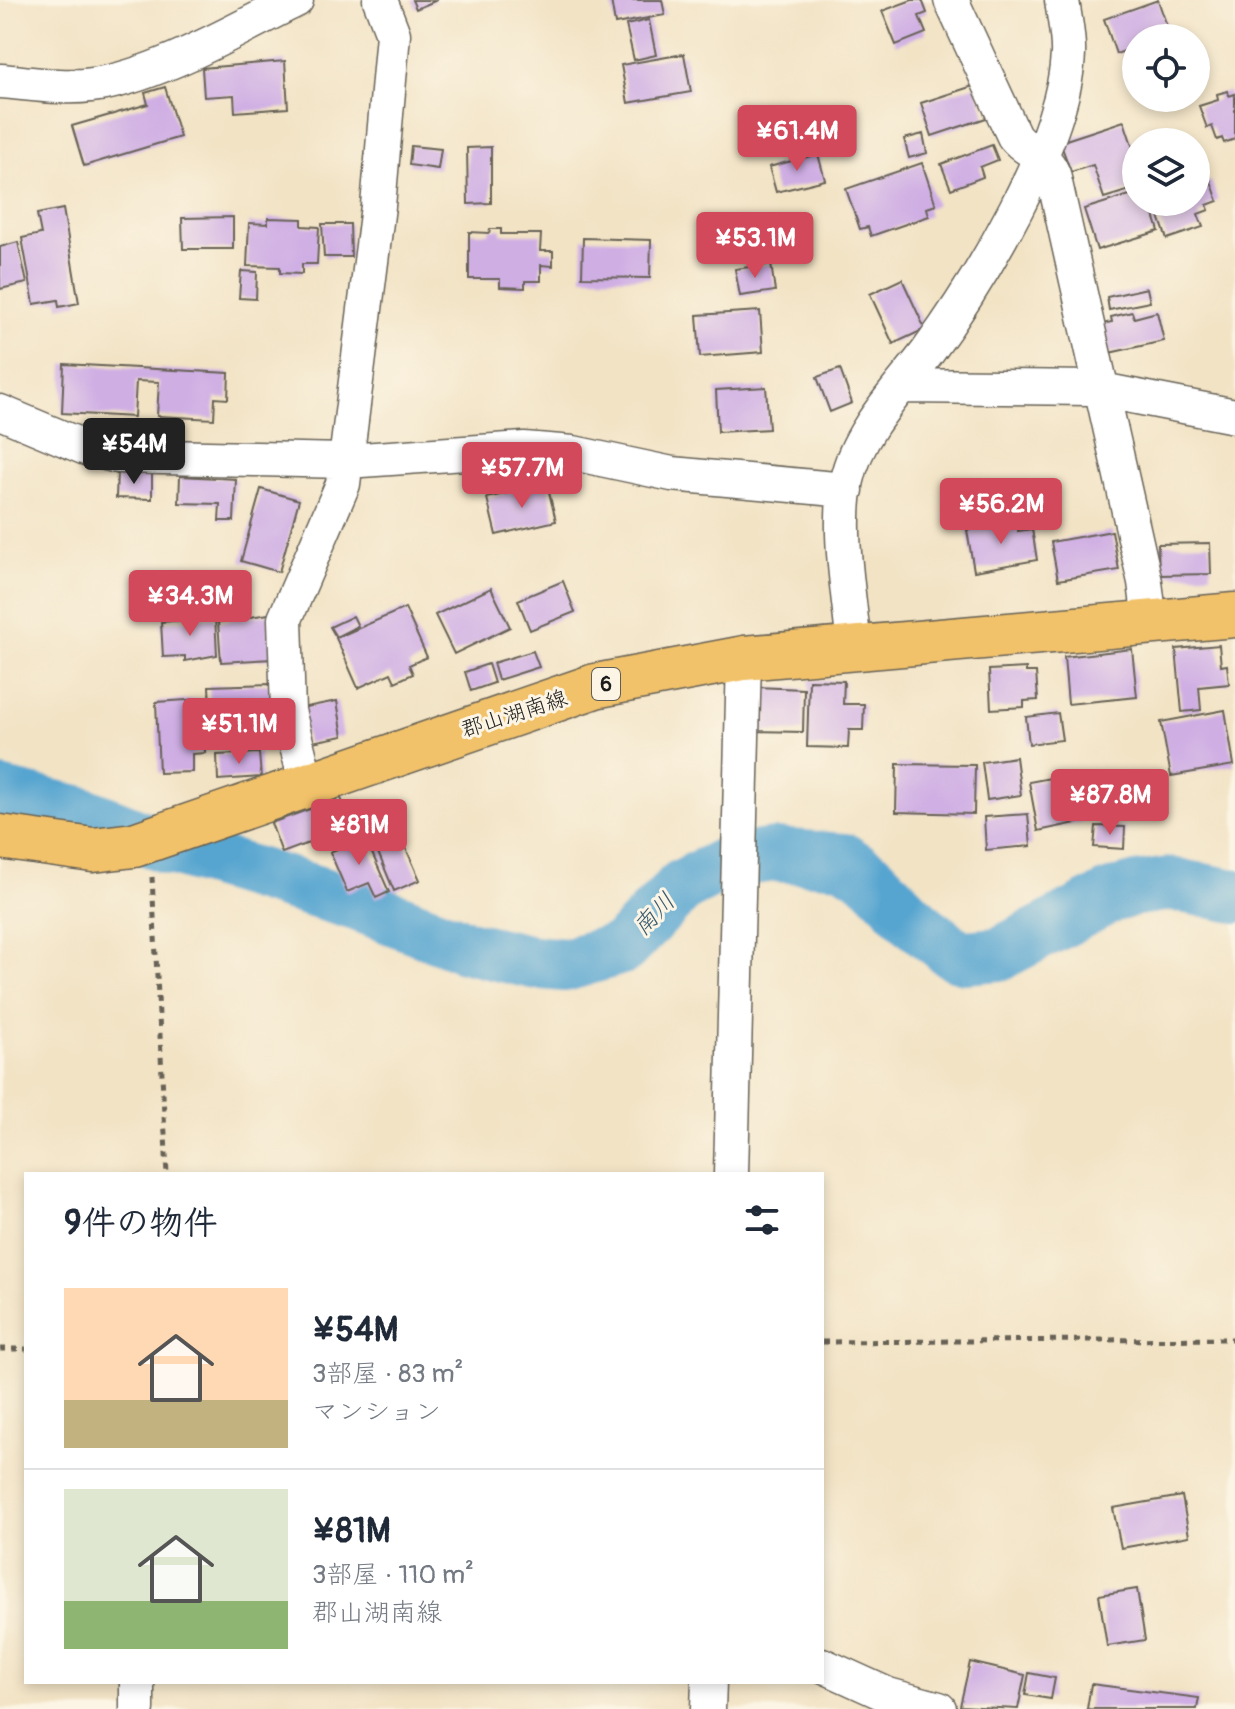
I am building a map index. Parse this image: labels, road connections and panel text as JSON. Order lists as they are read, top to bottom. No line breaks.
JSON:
{"streets":{"main road":["6","郡山湖南線"]},"water":["南川"],"page":{"price":["¥61.4M","¥53.1M","¥54M","¥57.7M","¥56.2M","¥34.3M","¥51.1M","¥87.8M","¥81M"],"heading":"9件の物件","list":[{"name":"¥54M","note":"3部屋 · 83 m² · マンション"},{"name":"¥81M","note":"3部屋 · 110 m² · 郡山湖南線"}]}}
